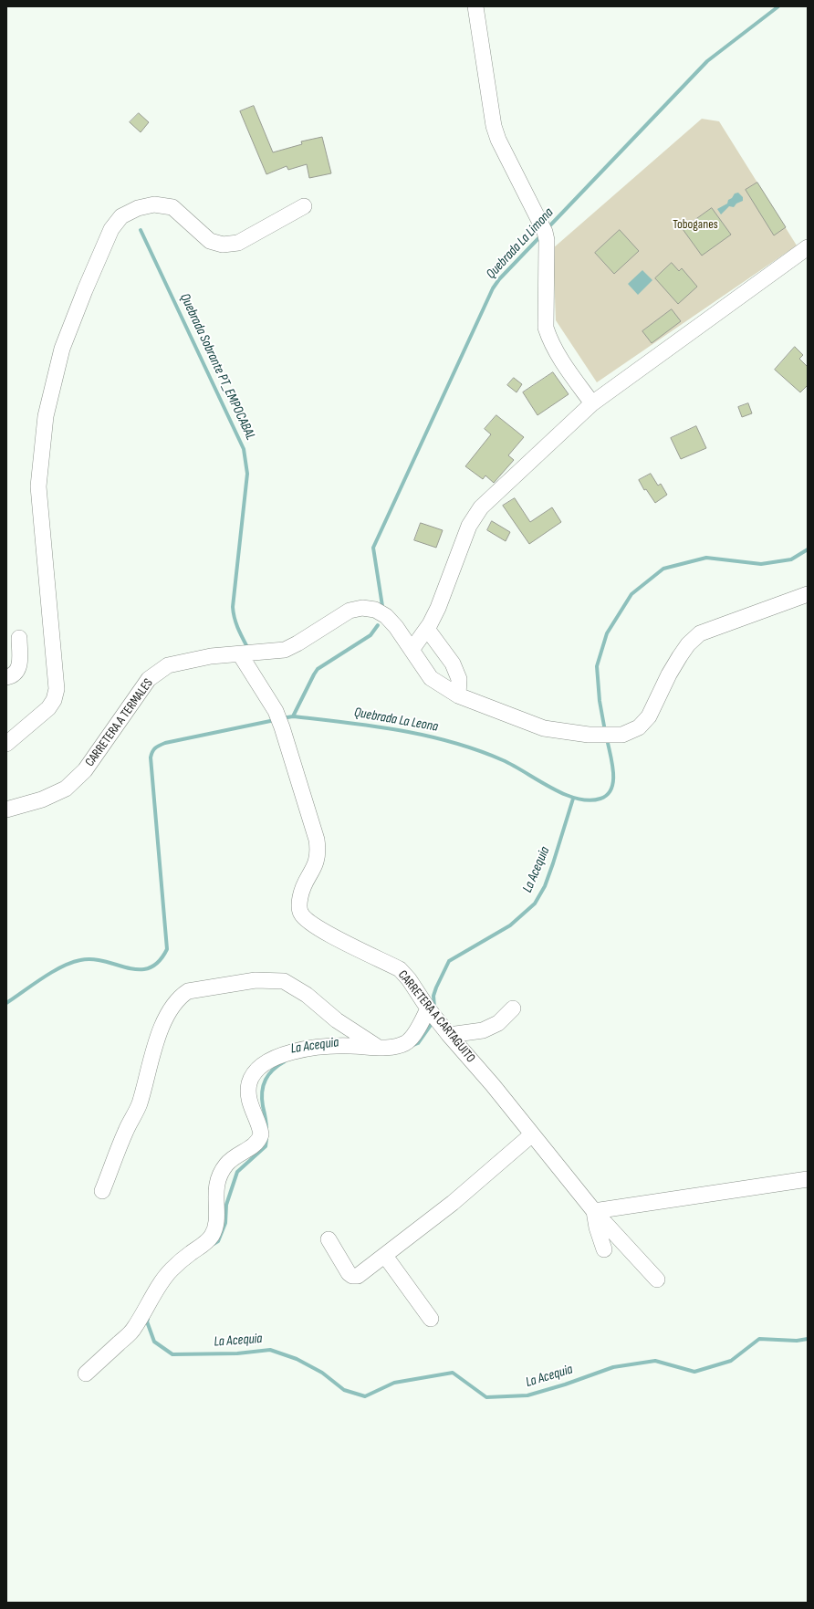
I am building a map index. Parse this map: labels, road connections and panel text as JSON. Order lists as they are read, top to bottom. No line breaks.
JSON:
{"streets":{"street":["CARRETERA A TERMALES","CARRETERA A CARTAGUITO"]},"crossings":[["CARRETERA A TERMALES","CARRETERA A CARTAGUITO"]],"water":["Quebrada La Limona","Quebrada Sobrante PT_EMPOCABAL","Quebrada La Leona","La Acequia"],"parks":["Toboganes"]}
